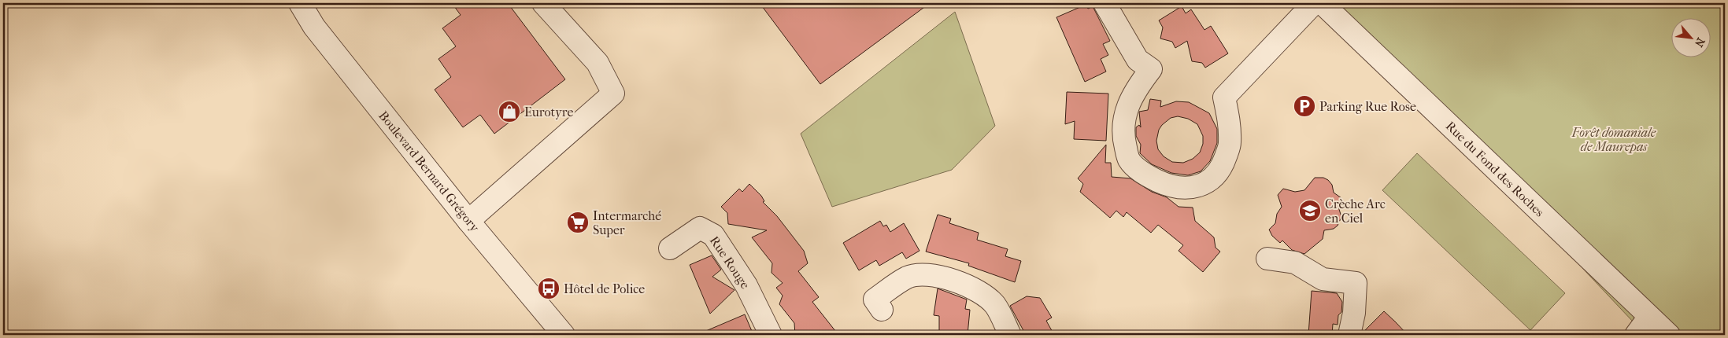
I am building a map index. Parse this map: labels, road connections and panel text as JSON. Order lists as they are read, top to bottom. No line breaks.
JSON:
{"streets":{"street":["Rue du Fond des Roches","Boulevard Bernard Grégory","Rue Rouge"]},"parks":["Forêt domaniale de Maurepas"],"places":{"parking":["Parking Rue Rose"],"shop":["Eurotyre"],"school or university":["Crèche Arc en Ciel"],"supermarket":["Intermarché Super"],"bus stop":["Hôtel de Police"]},"north":"bottom right"}
